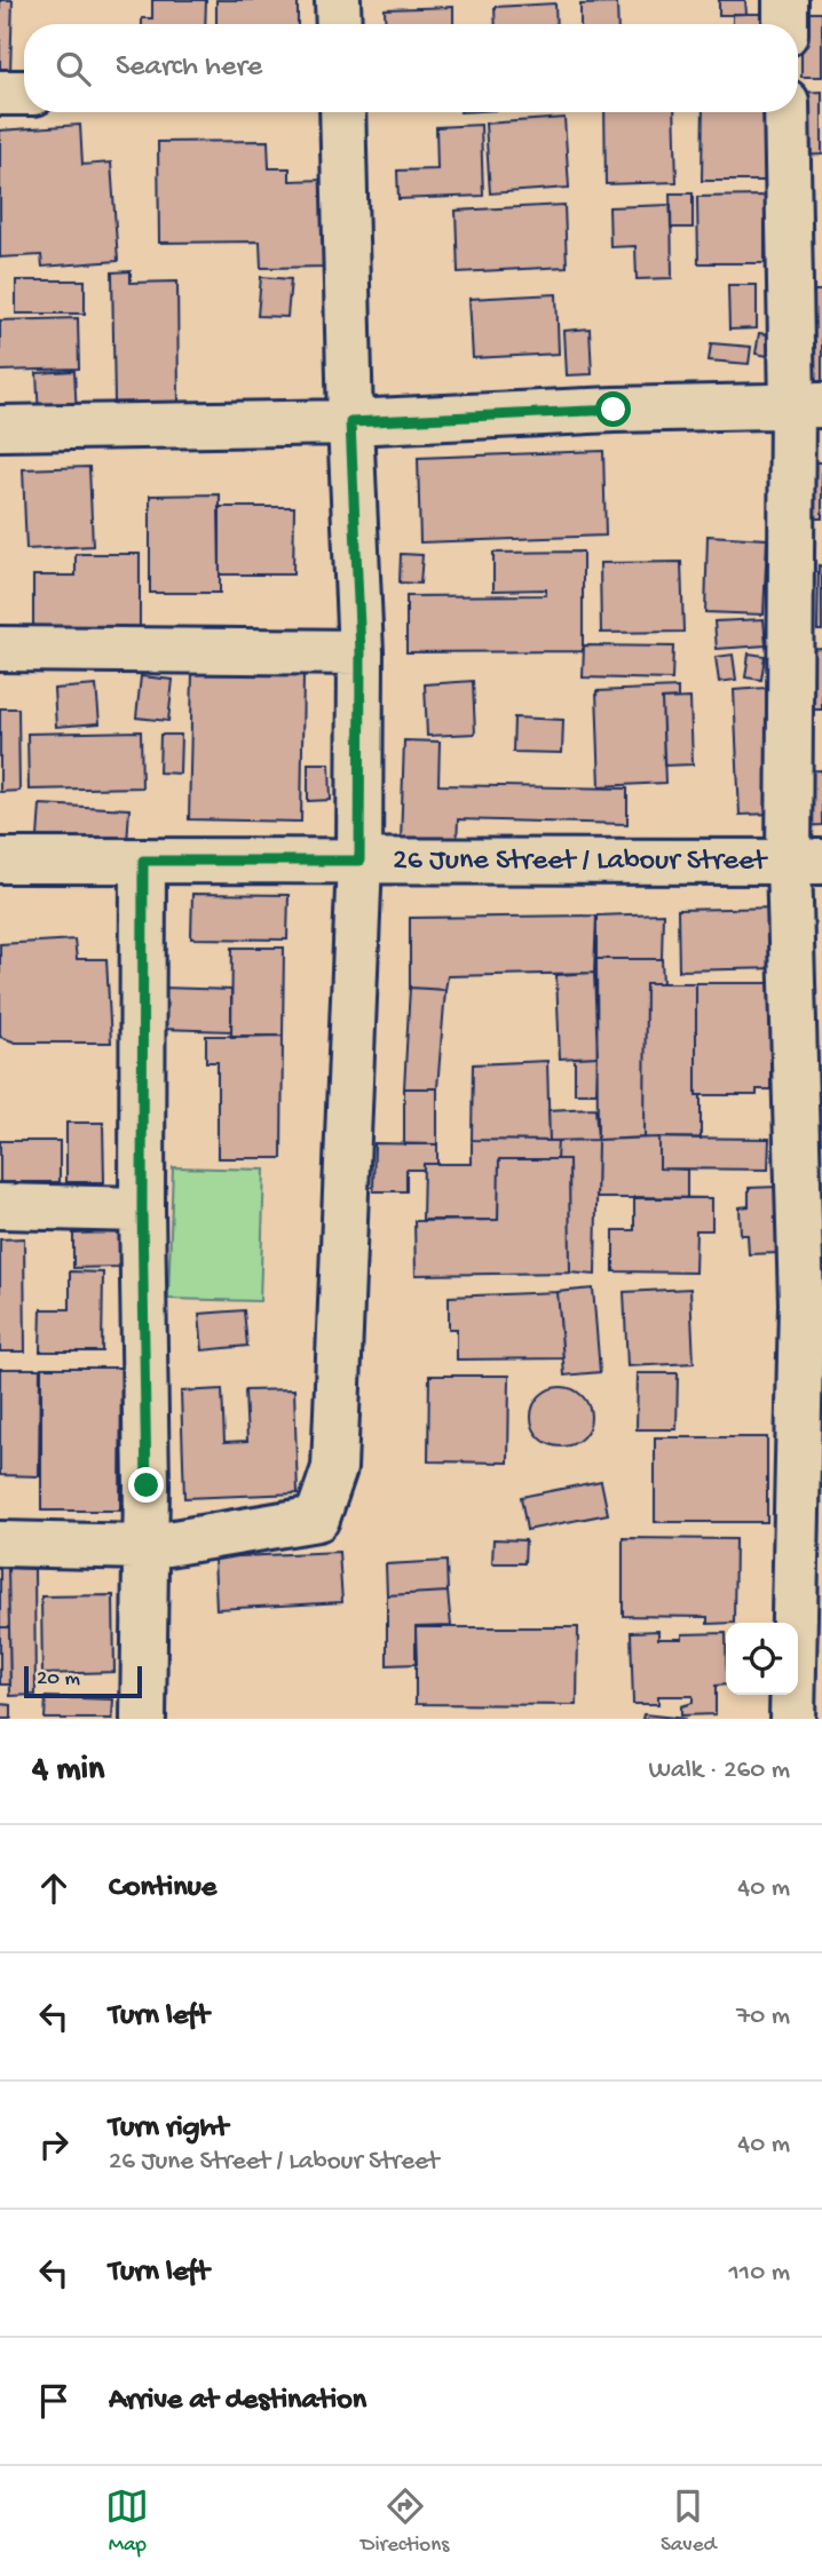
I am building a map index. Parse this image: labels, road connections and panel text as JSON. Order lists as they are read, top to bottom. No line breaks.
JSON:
{"streets":{"street":["26 June Street / Labour Street"]},"scale_bar":"20 m","page":{"search":"Search here","scale":"20 m","heading":["4 min","Walk · 260 m"],"list":[["Continue","40 m"],["Turn left","70 m"],["Turn right","26 June Street / Labour Street","40 m"],["Turn left","110 m"],"Arrive at destination"],"nav":["Map","Directions","Saved"]}}
